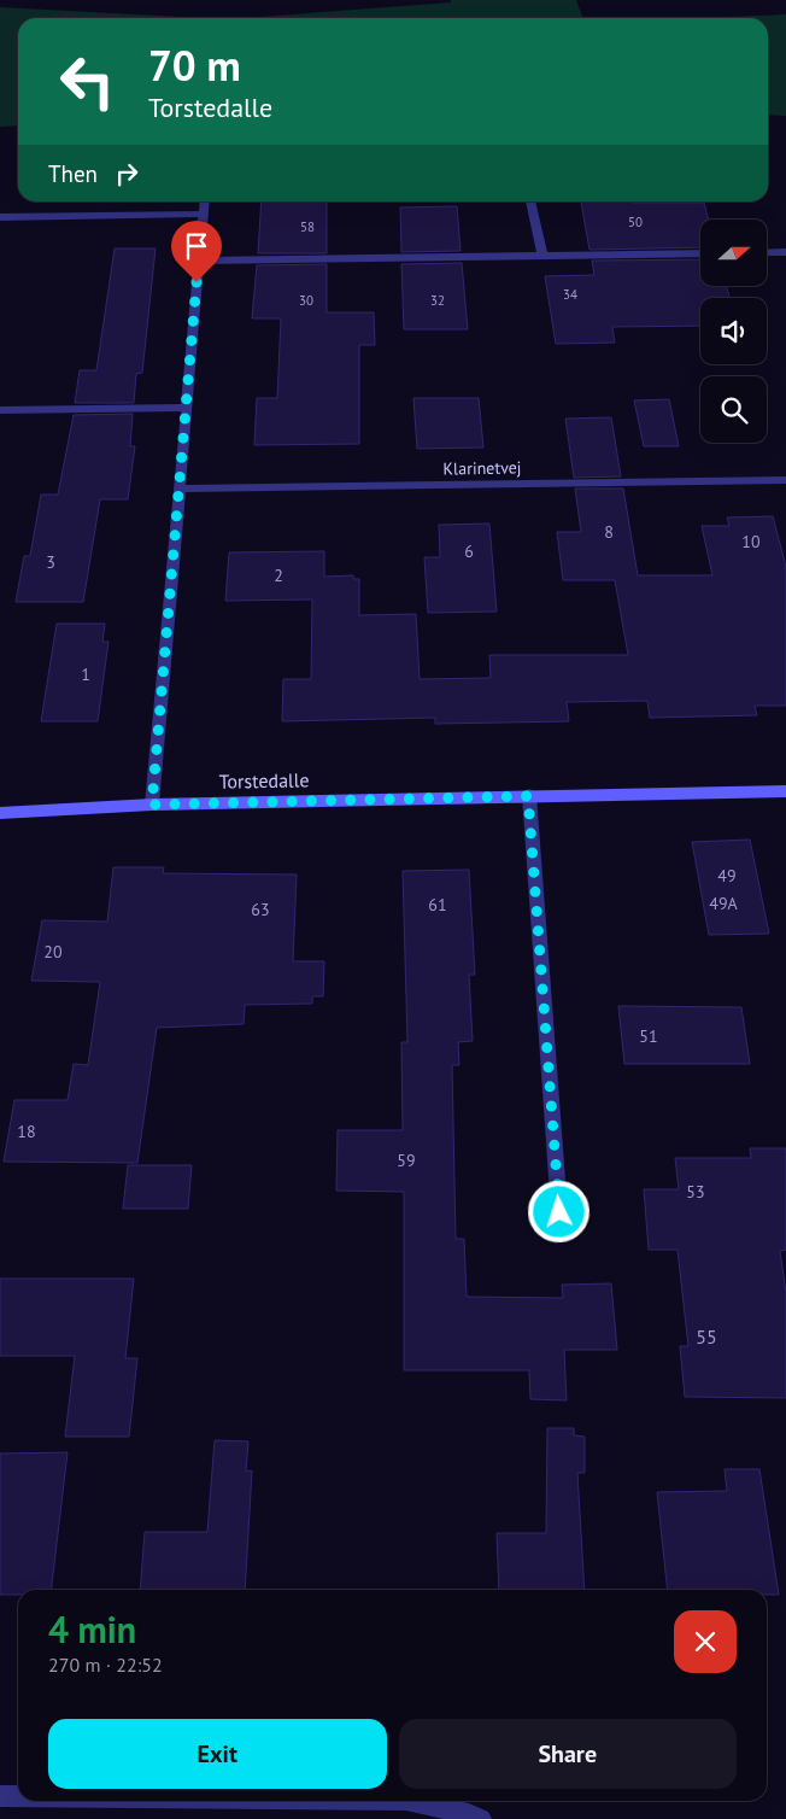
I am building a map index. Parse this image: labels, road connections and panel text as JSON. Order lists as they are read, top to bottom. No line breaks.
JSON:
{"streets":{"street":["Klarinetvej","Torstedalle"]},"house_numbers":["50","58","34","30","32","8","10","6","3","2","1","49","49A","61","63","20","51","18","59","53","55"],"north":"right","page":{"turn":["70 m","Torstedalle"],"then":"Then","heading":["4 min","270 m · 22:52"],"buttons":["Exit","Share"]}}
